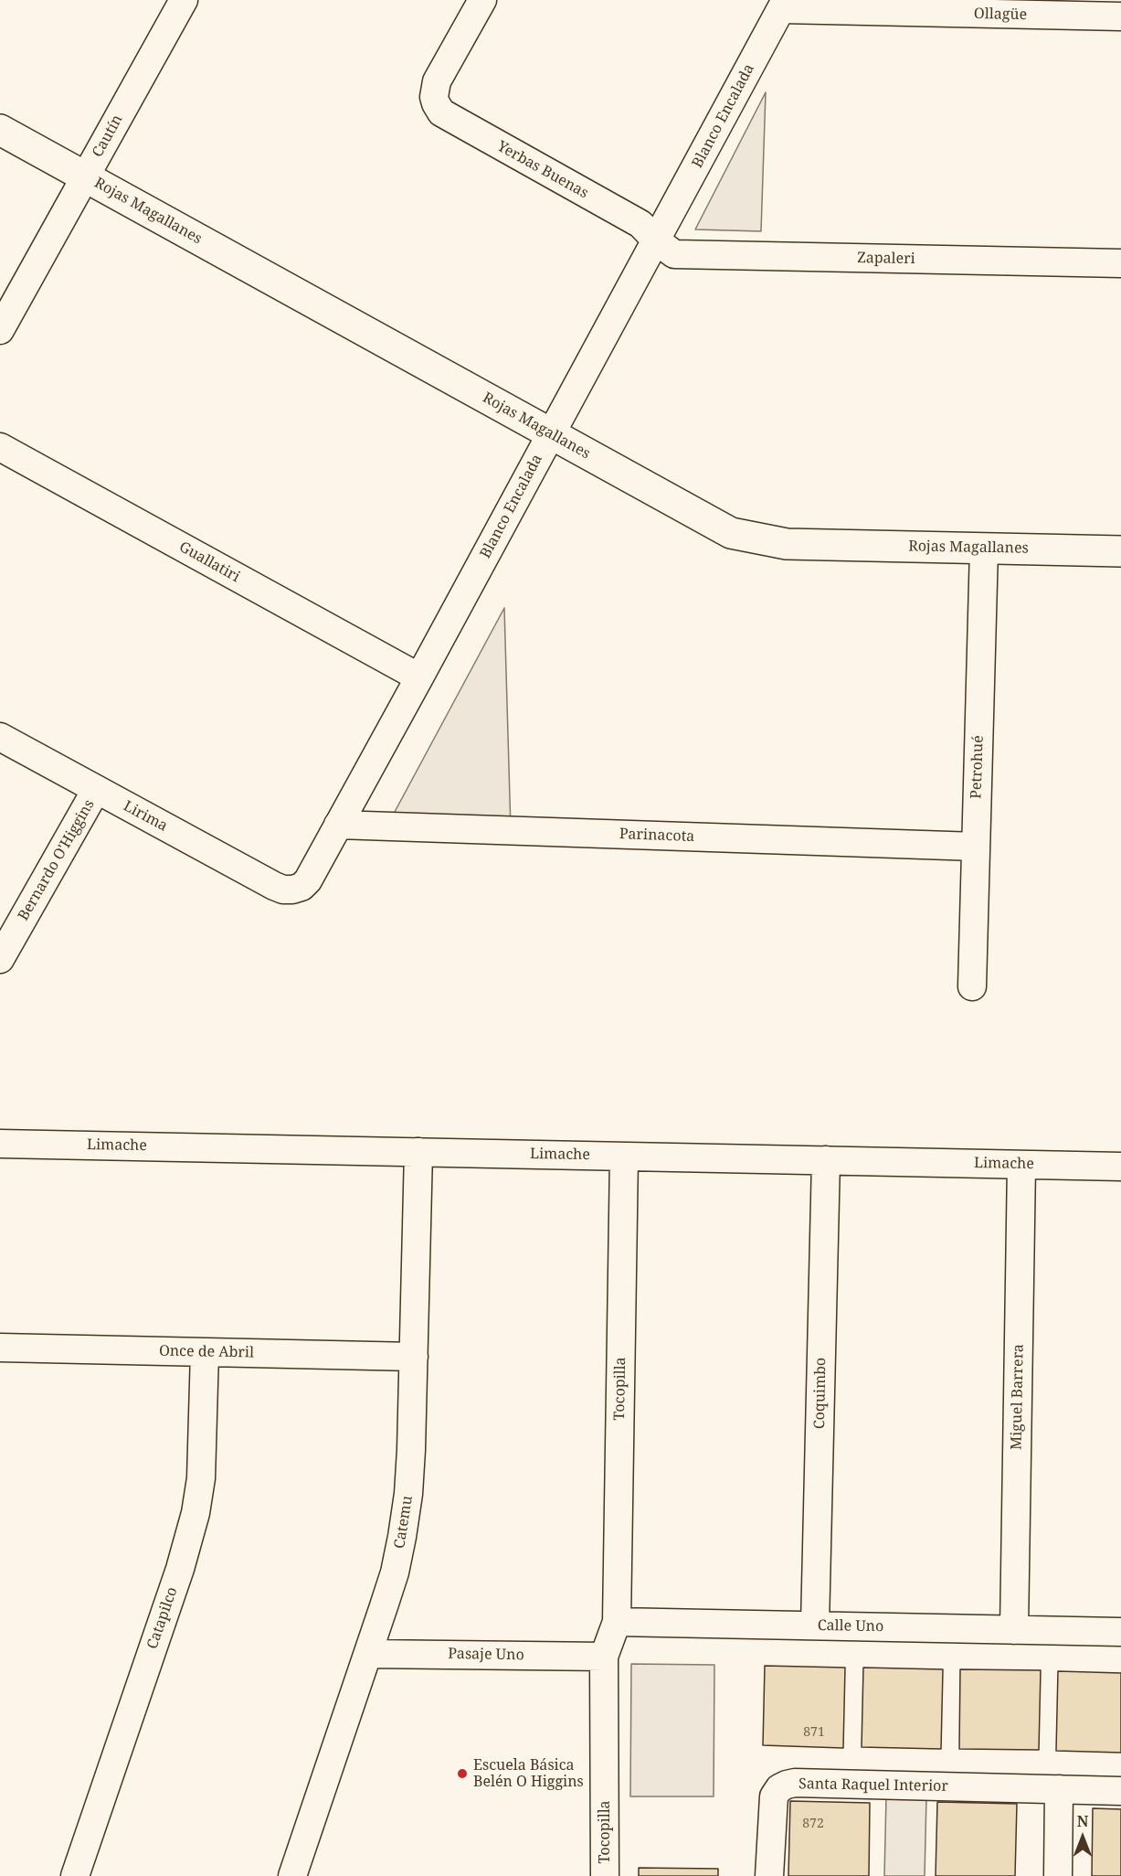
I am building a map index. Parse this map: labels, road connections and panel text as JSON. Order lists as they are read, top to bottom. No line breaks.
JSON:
{"streets":{"street":["Ollagüe","Blanco Encalada","Cautín","Yerbas Buenas","Rojas Magallanes","Zapaleri","Guallatiri","Petrohué","Lirima","Parinacota","Bernardo O'Higgins","Limache","Once de Abril","Tocopilla","Coquimbo","Miguel Barrera","Catemu","Catapilco","Calle Uno","Pasaje Uno","Santa Raquel Interior"]},"crossings":[["Ollagüe","Blanco Encalada"],["Blanco Encalada","Yerbas Buenas"],["Blanco Encalada","Rojas Magallanes"],["Blanco Encalada","Zapaleri"],["Blanco Encalada","Guallatiri"],["Blanco Encalada","Lirima"],["Blanco Encalada","Parinacota"],["Cautín","Rojas Magallanes"],["Yerbas Buenas","Zapaleri"],["Rojas Magallanes","Petrohué"],["Petrohué","Parinacota"],["Lirima","Bernardo O'Higgins"],["Limache","Tocopilla"],["Limache","Coquimbo"],["Limache","Miguel Barrera"],["Limache","Catemu"],["Once de Abril","Catemu"],["Once de Abril","Catapilco"],["Tocopilla","Calle Uno"],["Tocopilla","Pasaje Uno"],["Coquimbo","Calle Uno"],["Miguel Barrera","Calle Uno"],["Catemu","Pasaje Uno"]],"places":["Escuela Básica Belén O Higgins"],"house_numbers":["871","872"],"north":"top"}
